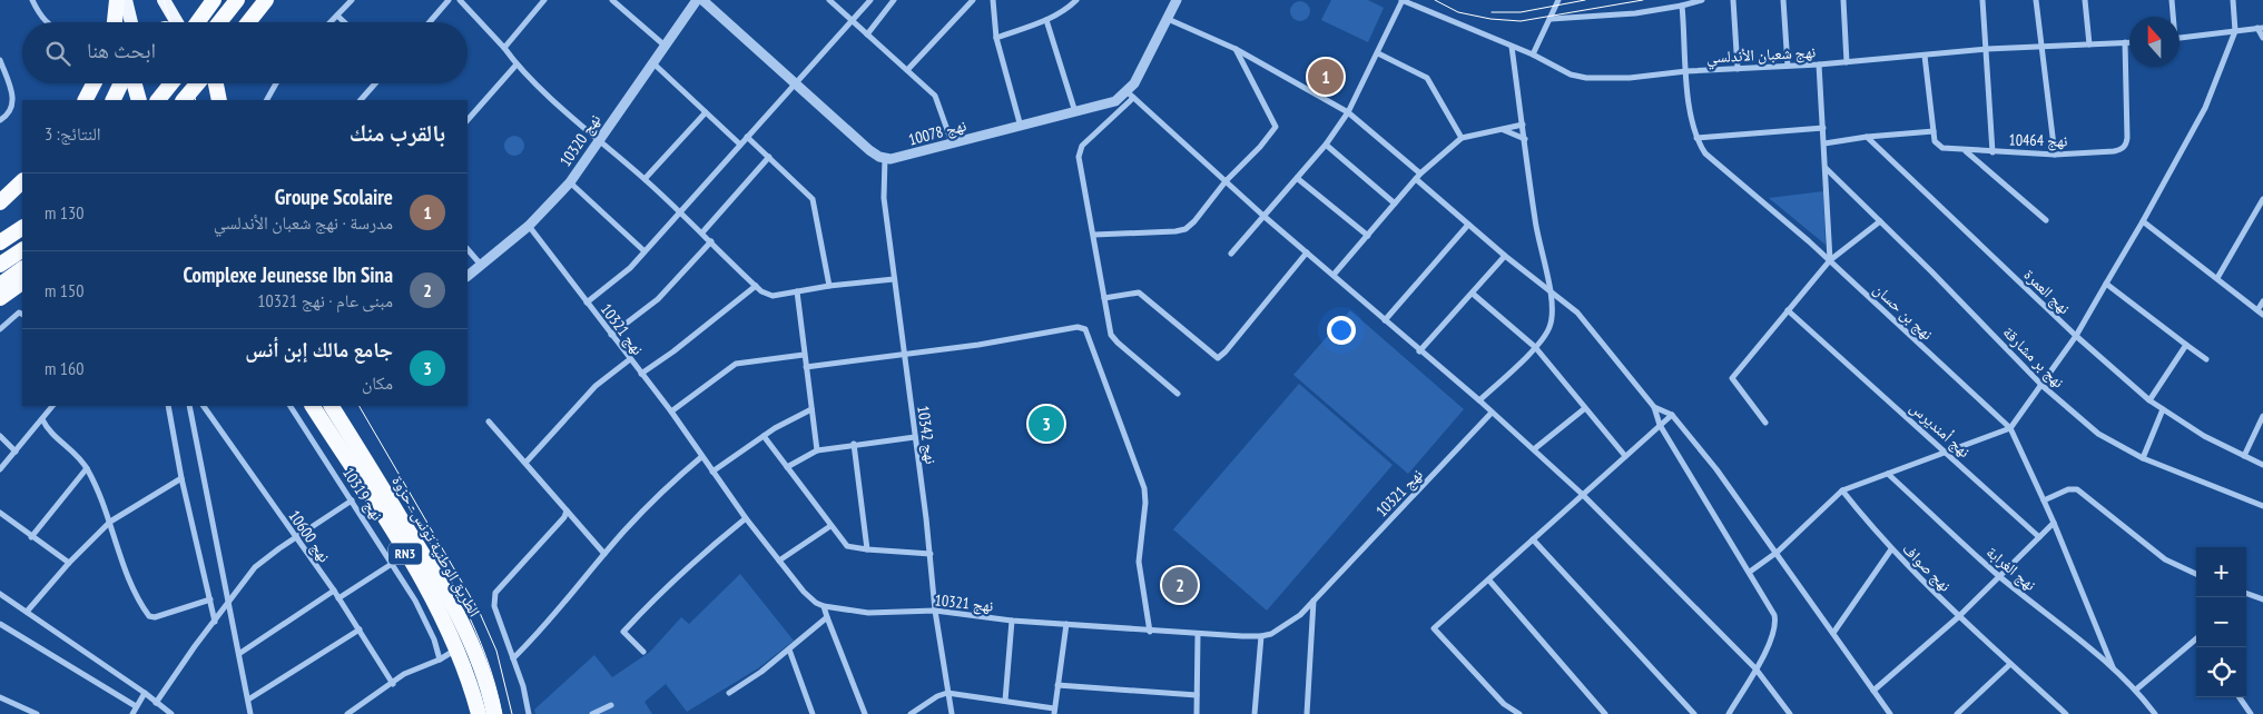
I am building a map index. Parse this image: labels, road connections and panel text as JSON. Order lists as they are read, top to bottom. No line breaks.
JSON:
{"streets":{"highway":["الطريق الوطنية تونس - حزوة","RN3"],"street":["نهج شعبان الأندلسي","نهج 10078","نهج 10320","نهج 10464","نهج العمرة","نهج بن حسان","نهج 10321","نهج بر مشارقة","نهج أمنديرس","نهج 10342","نهج 10319","نهج 10600","نهج صواف","نهج الغرابة"]},"crossings":[["نهج شعبان الأندلسي","نهج 10464"],["نهج شعبان الأندلسي","نهج بن حسان"],["نهج 10078","نهج 10342"],["نهج 10320","نهج 10321"],["نهج 10321","نهج 10342"]],"north":"top","page":{"search":"ابحث هنا","pins":["1","3","2"],"heading":["بالقرب منك","النتائج: 3"],"list":[{"mark":"1","name":"Groupe Scolaire","note":"مدرسة · نهج شعبان الأندلسي","value":"130 m"},{"mark":"2","name":"Complexe Jeunesse Ibn Sina","note":"مبنى عام · نهج 10321","value":"150 m"},{"mark":"3","name":"جامع مالك إبن أنس","note":"مكان","value":"160 m"}],"map_buttons":["+","−"]}}
